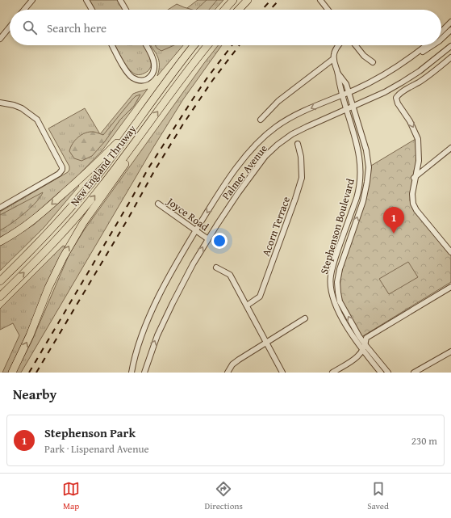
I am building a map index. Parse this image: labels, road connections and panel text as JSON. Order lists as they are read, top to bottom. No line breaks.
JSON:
{"streets":{"highway":["New England Thruway"],"street":["Palmer Avenue","Joyce Road","Acorn Terrace","Stephenson Boulevard"]},"crossings":[["Palmer Avenue","Joyce Road"],["Palmer Avenue","Stephenson Boulevard"]],"page":{"search":"Search here","pins":"1","heading":"Nearby","list":[{"mark":"1","name":"Stephenson Park","note":"Park · Lispenard Avenue","value":"230 m"}],"nav":["Map","Directions","Saved"]}}
